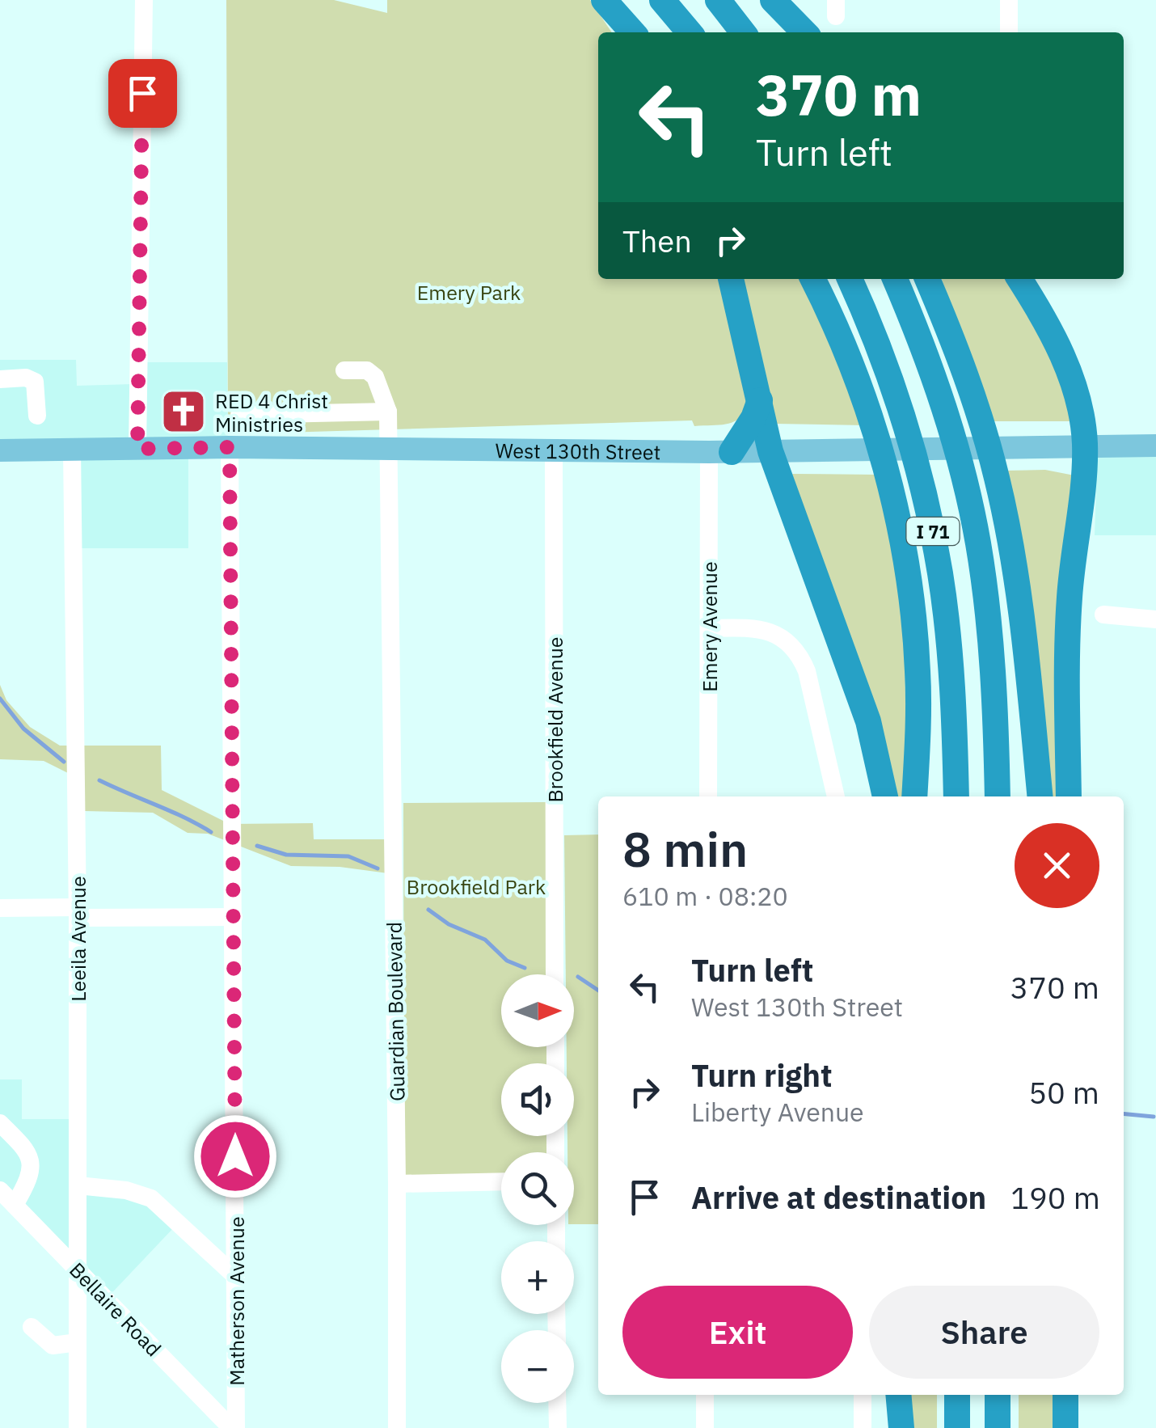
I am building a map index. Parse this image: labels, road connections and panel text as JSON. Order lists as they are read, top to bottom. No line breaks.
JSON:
{"streets":{"highway":["I 71"],"main road":["West 130th Street"],"street":["Emery Avenue","Brookfield Avenue","Leeila Avenue","Guardian Boulevard","Matherson Avenue","Bellaire Road"]},"crossings":[["West 130th Street","Emery Avenue"],["West 130th Street","Brookfield Avenue"],["West 130th Street","Leeila Avenue"],["West 130th Street","Guardian Boulevard"],["West 130th Street","Matherson Avenue"],["Leeila Avenue","Bellaire Road"],["Matherson Avenue","Bellaire Road"]],"parks":["Emery Park","Brookfield Park"],"places":{"church":["RED 4 Christ Ministries"]},"north":"right","page":{"turn":["370 m","Turn left"],"then":"Then","heading":["8 min","610 m · 08:20"],"list":[{"name":"Turn left","note":"West 130th Street","value":"370 m"},{"name":"Turn right","note":"Liberty Avenue","value":"50 m"},{"name":"Arrive at destination","value":"190 m"}],"map_buttons":["+","−"],"buttons":["Exit","Share"]}}
